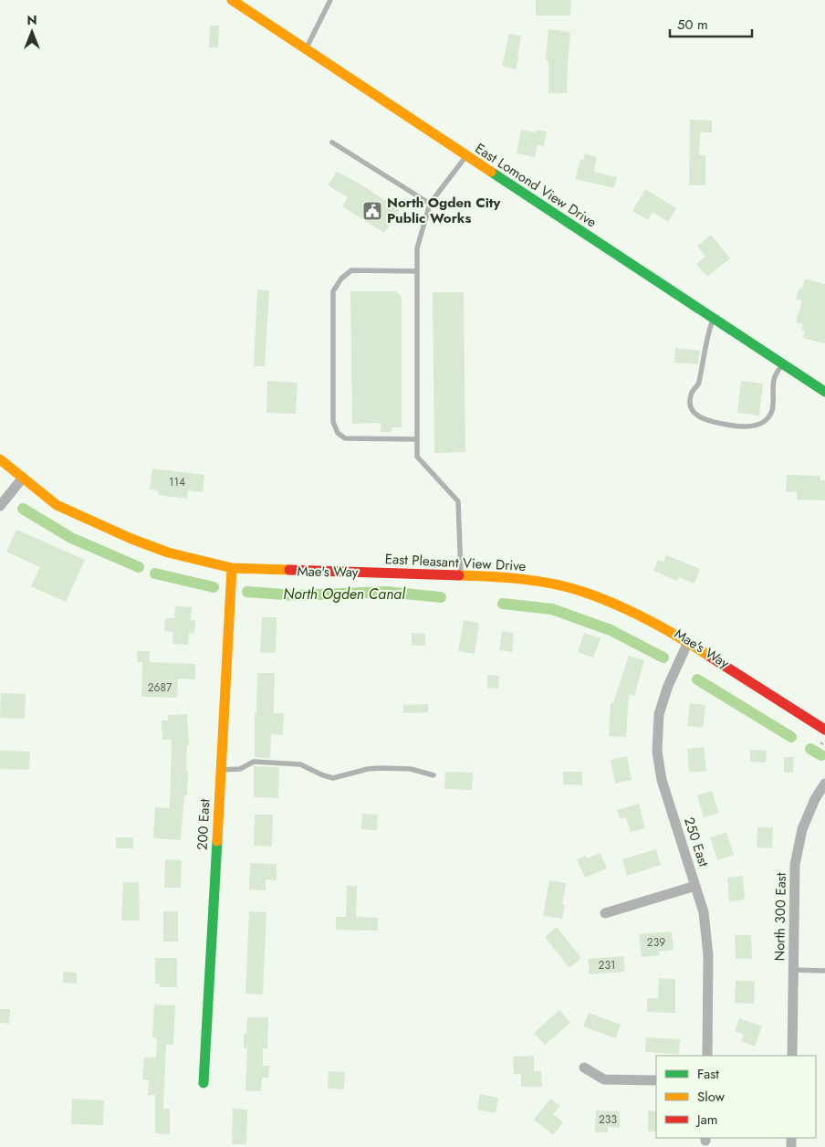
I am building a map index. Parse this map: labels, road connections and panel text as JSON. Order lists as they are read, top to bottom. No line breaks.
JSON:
{"streets":{"street":["East Lomond View Drive","East Pleasant View Drive","200 East","250 East","North 300 East"]},"crossings":[["East Pleasant View Drive","200 East"],["East Pleasant View Drive","250 East"]],"water":["North Ogden Canal"],"places":{"public building":["North Ogden City Public Works"]},"house_numbers":["114","2687","239","231","233"],"legend":["Fast","Slow","Jam"],"scale_bar":"50 m","north":"top"}
